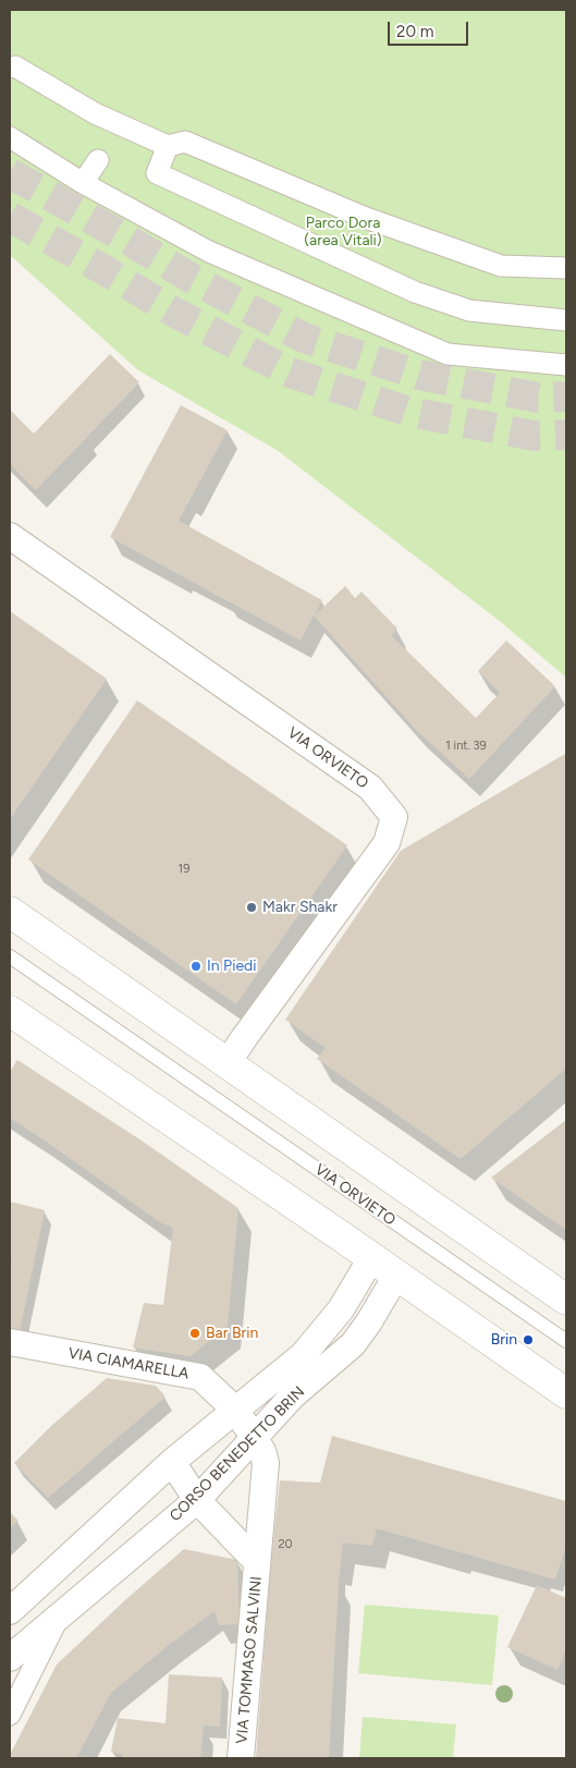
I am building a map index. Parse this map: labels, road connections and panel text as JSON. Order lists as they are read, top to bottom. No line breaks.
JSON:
{"streets":{"street":["VIA ORVIETO","VIA CIAMARELLA","CORSO BENEDETTO BRIN","VIA TOMMASO SALVINI"]},"crossings":[["VIA CIAMARELLA","CORSO BENEDETTO BRIN"],["VIA CIAMARELLA","VIA TOMMASO SALVINI"],["CORSO BENEDETTO BRIN","VIA TOMMASO SALVINI"]],"parks":["Parco Dora (area Vitali)"],"places":["Makr Shakr","In Piedi","Bar Brin","Brin"],"house_numbers":["1 int. 39","19","20"],"scale_bar":"20 m"}
